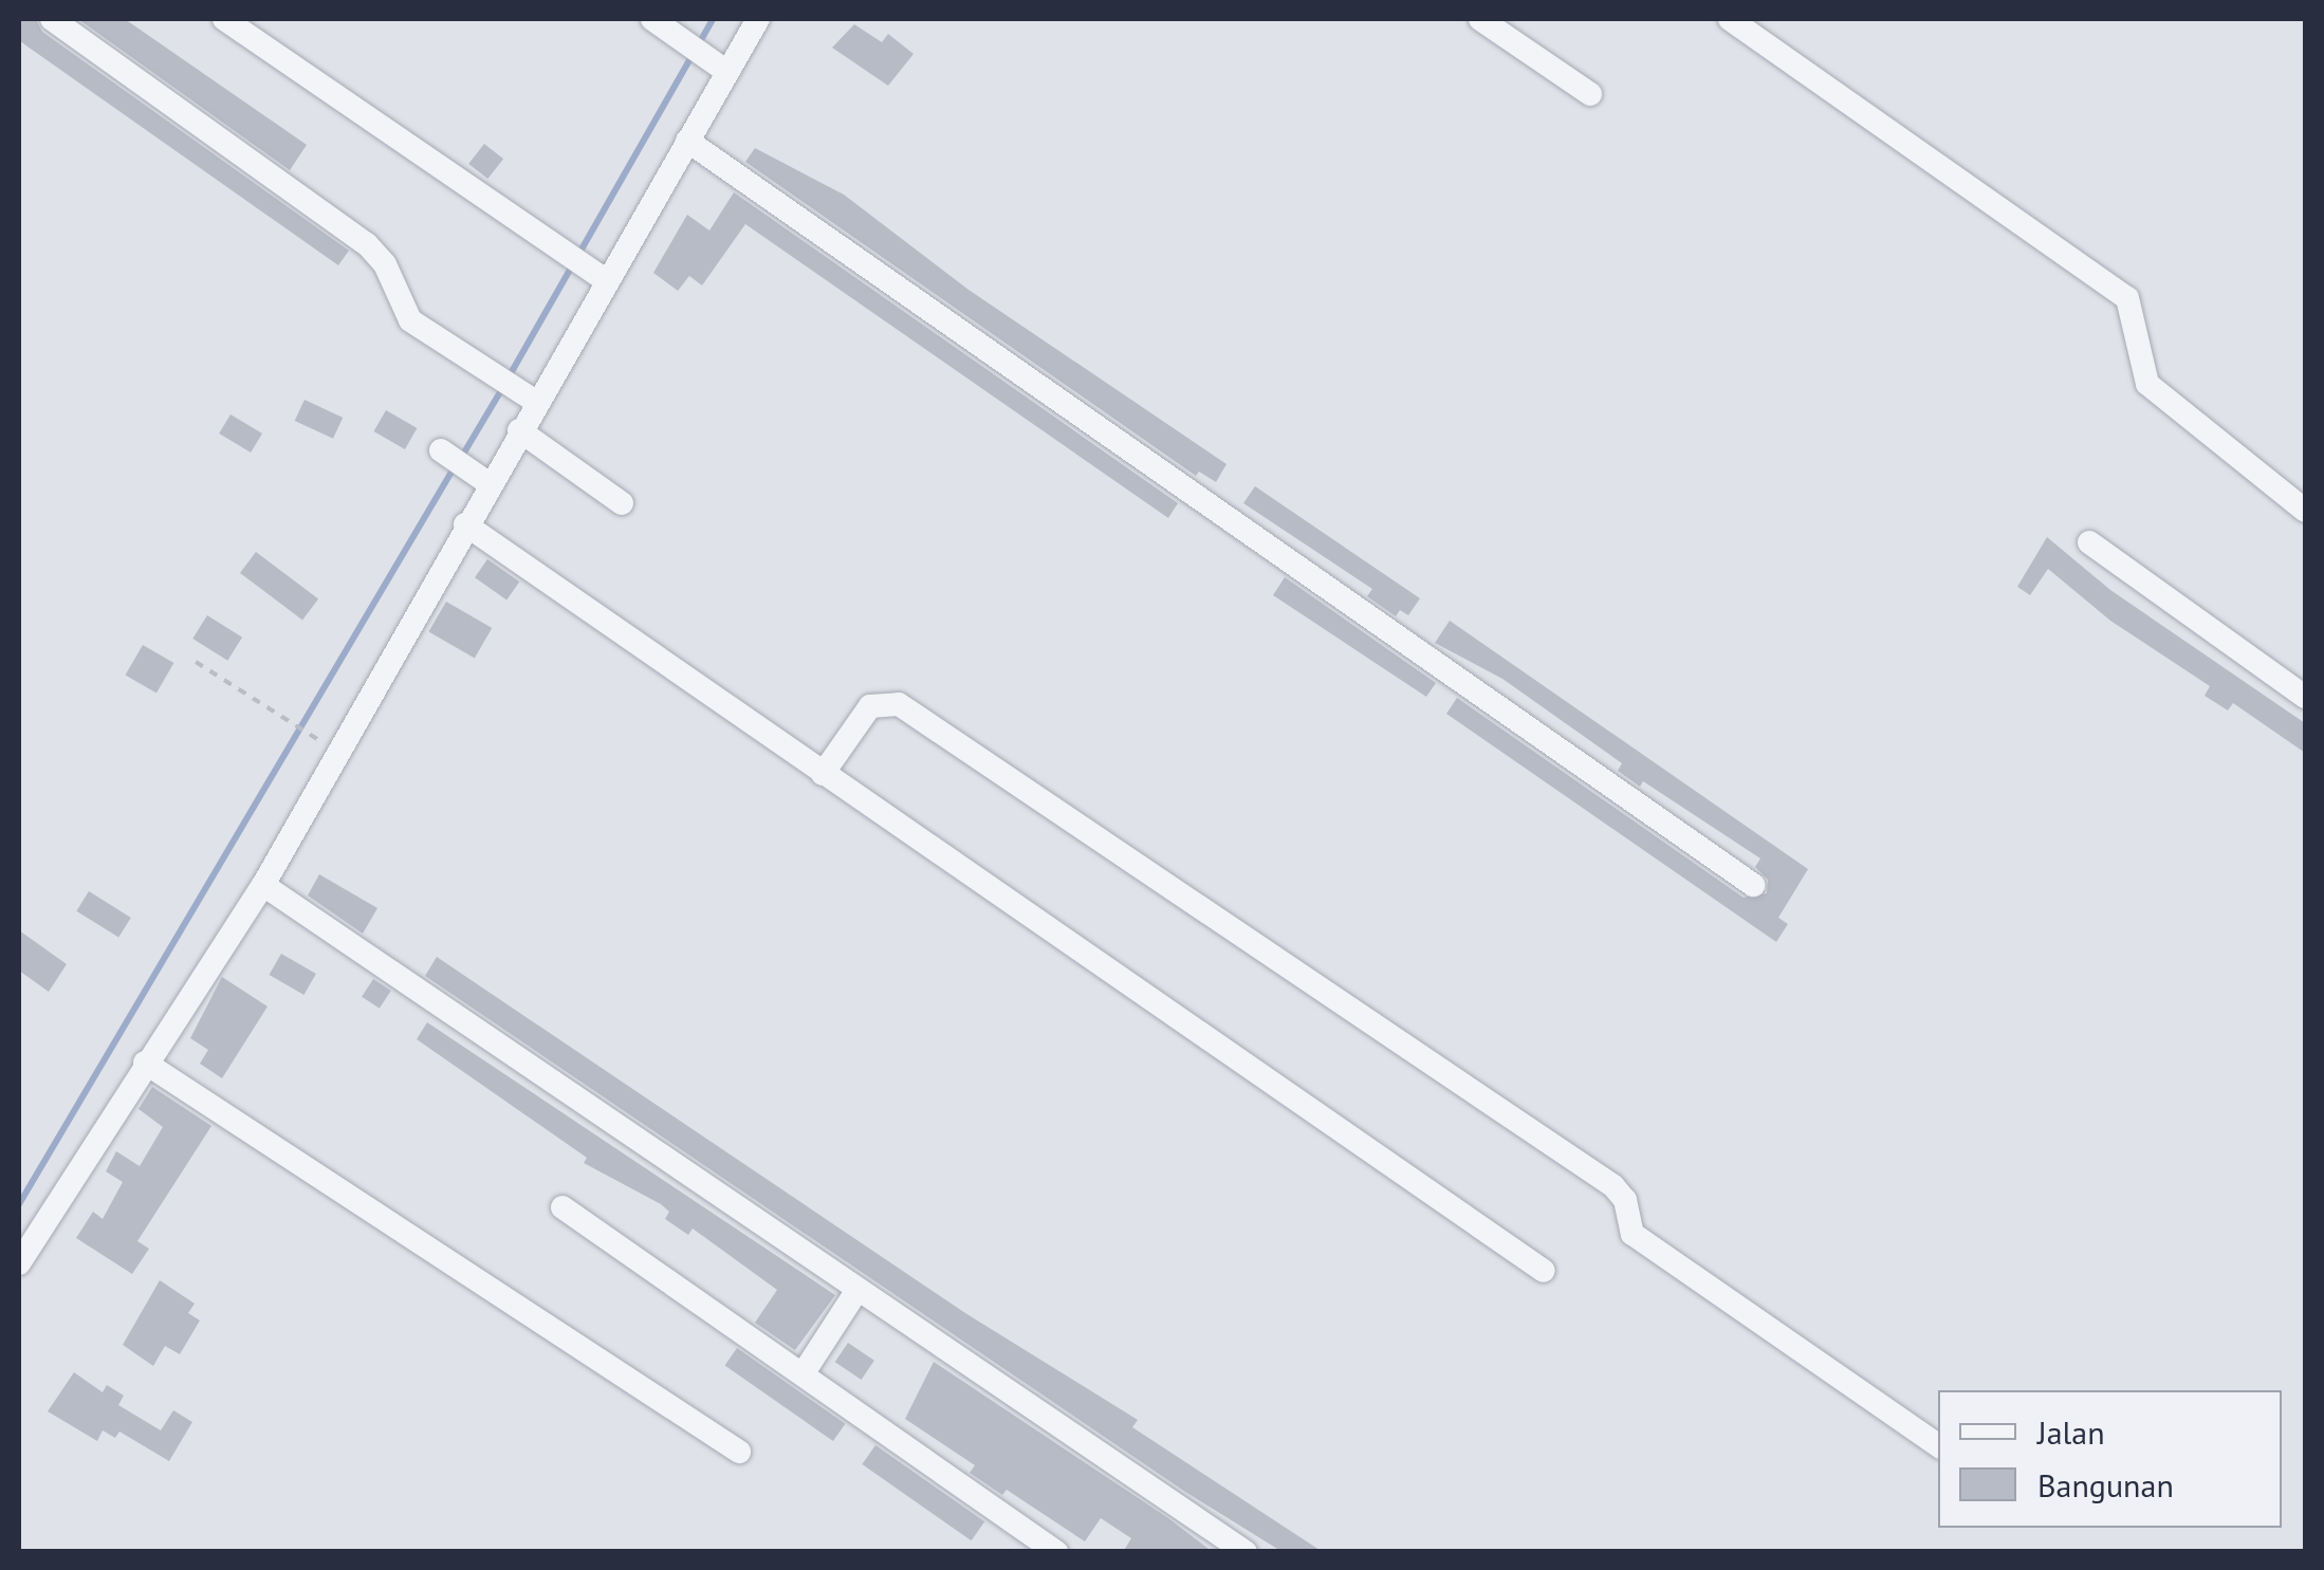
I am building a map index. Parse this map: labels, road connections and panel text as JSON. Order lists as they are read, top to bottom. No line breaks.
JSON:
{"legend":["Jalan","Bangunan"]}
